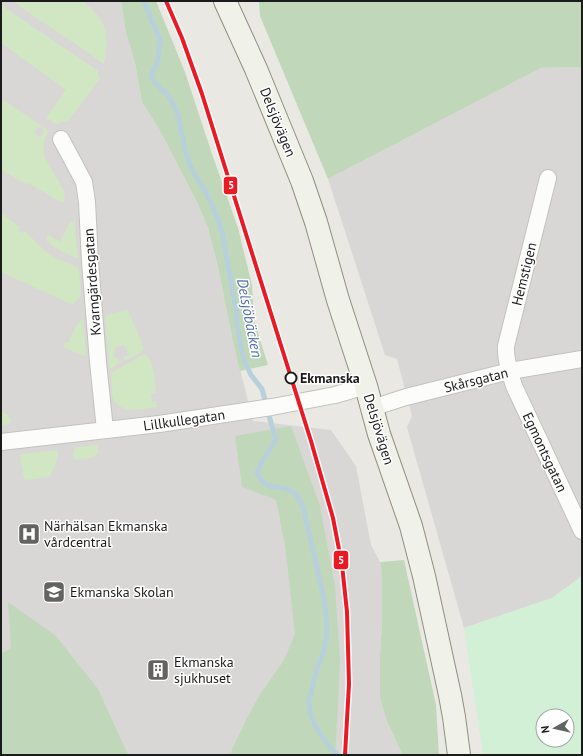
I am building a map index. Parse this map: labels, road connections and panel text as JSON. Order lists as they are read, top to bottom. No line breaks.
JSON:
{"streets":{"street":["Delsjövägen","Hemstigen","Kvarngärdesgatan","Skårsgatan","Lillkullegatan","Egmontsgatan"]},"crossings":[["Delsjövägen","Skårsgatan"],["Delsjövägen","Lillkullegatan"],["Hemstigen","Skårsgatan"],["Hemstigen","Egmontsgatan"],["Kvarngärdesgatan","Lillkullegatan"],["Skårsgatan","Egmontsgatan"]],"water":["Delsjöbäcken"],"places":{"other":["Ekmanska"],"hospital":["Närhälsan Ekmanska vårdcentral"],"school or university":["Ekmanska Skolan"],"building":["Ekmanska sjukhuset"]},"lines":["transit line 5"],"north":"left"}
